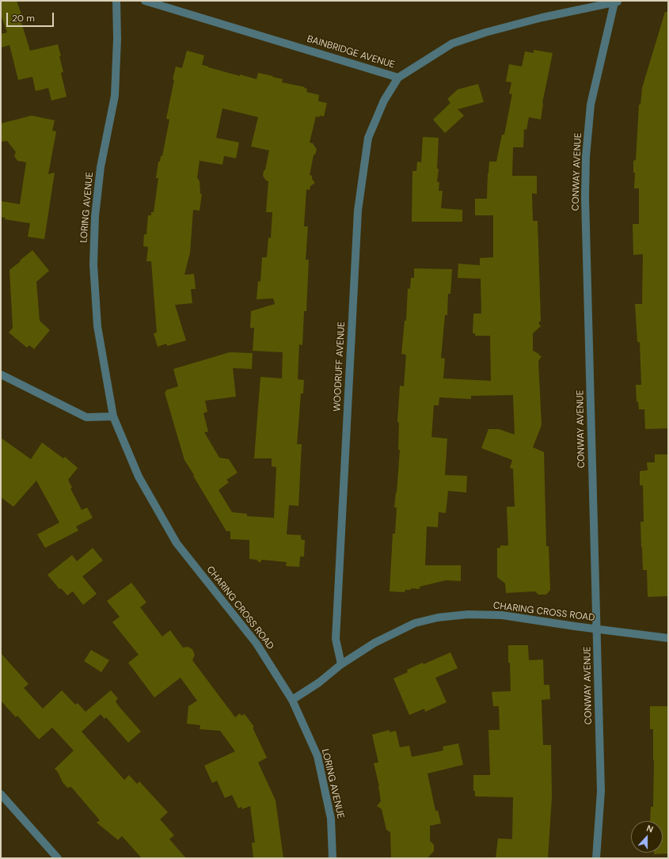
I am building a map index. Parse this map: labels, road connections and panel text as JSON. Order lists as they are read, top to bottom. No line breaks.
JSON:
{"streets":{"street":["BAINBRIDGE AVENUE","CONWAY AVENUE","LORING AVENUE","WOODRUFF AVENUE","CHARING CROSS ROAD"]},"crossings":[["BAINBRIDGE AVENUE","CONWAY AVENUE"],["BAINBRIDGE AVENUE","WOODRUFF AVENUE"],["CONWAY AVENUE","CHARING CROSS ROAD"],["LORING AVENUE","CHARING CROSS ROAD"],["WOODRUFF AVENUE","CHARING CROSS ROAD"]],"scale_bar":"20 m","north":"top"}
